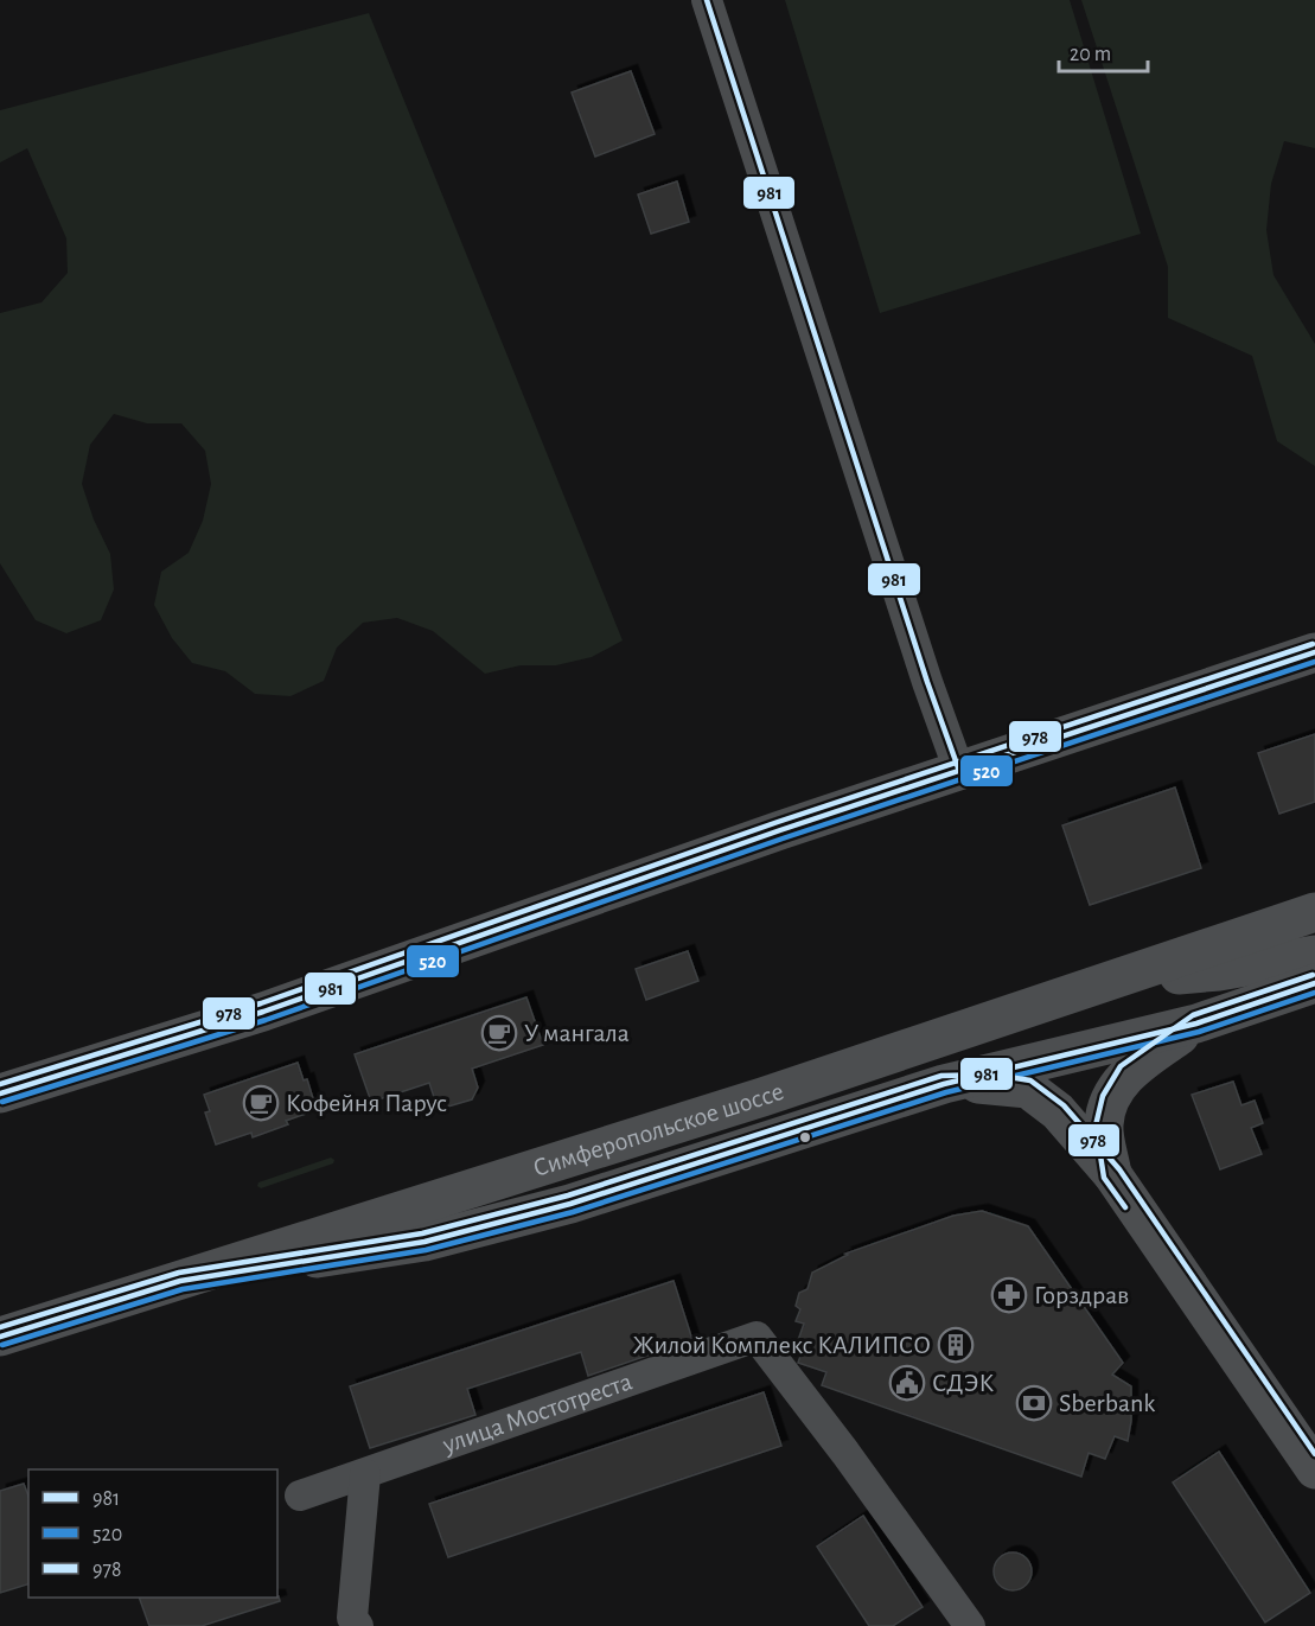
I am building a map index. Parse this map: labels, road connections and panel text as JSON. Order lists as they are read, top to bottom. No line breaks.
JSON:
{"streets":{"main road":["Симферопольское шоссе"],"street":["улица Мостотреста"]},"places":{"cafe":["У мангала","Кофейня Парус"],"pharmacy":["Горздрав"],"building":["Жилой Комплекс КАЛИПСО"],"public building":["СДЭК"],"bank":["Sberbank"]},"lines":["transit line 981","transit line 978","transit line 520"],"legend":["981","520","978"],"scale_bar":"20 m"}
